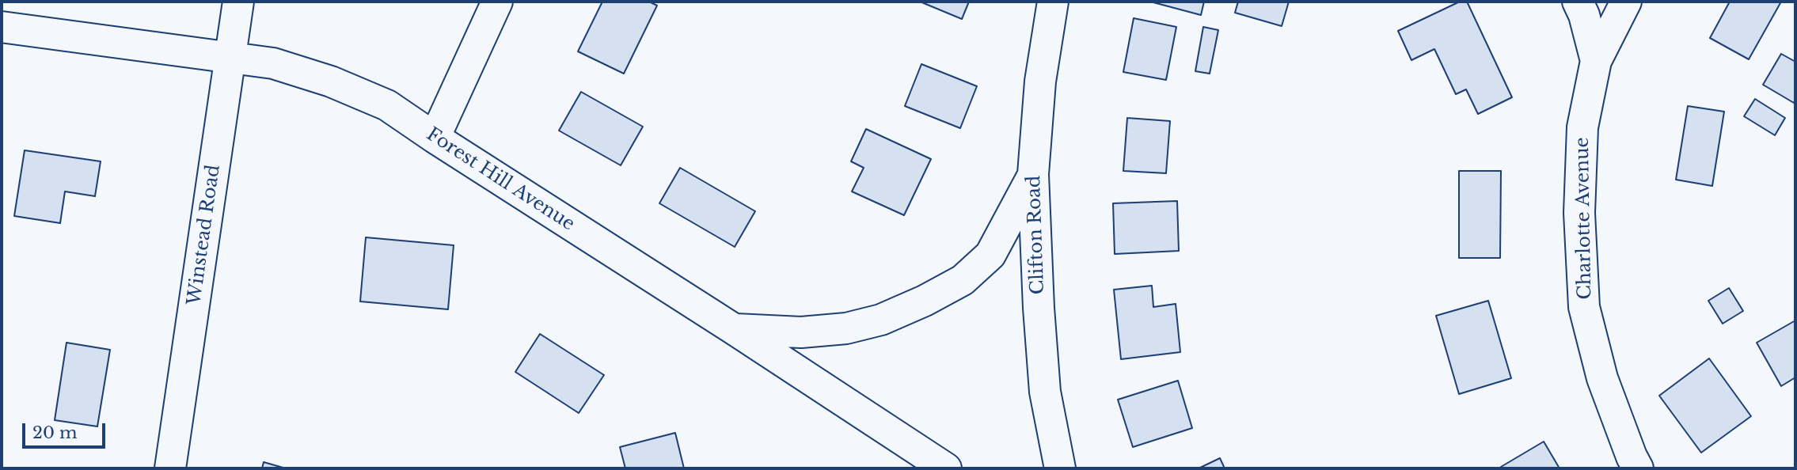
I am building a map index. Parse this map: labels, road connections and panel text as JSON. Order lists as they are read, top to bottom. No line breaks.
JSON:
{"streets":{"street":["Forest Hill Avenue","Charlotte Avenue","Winstead Road","Clifton Road"]},"crossings":[["Forest Hill Avenue","Winstead Road"]],"scale_bar":"20 m"}
